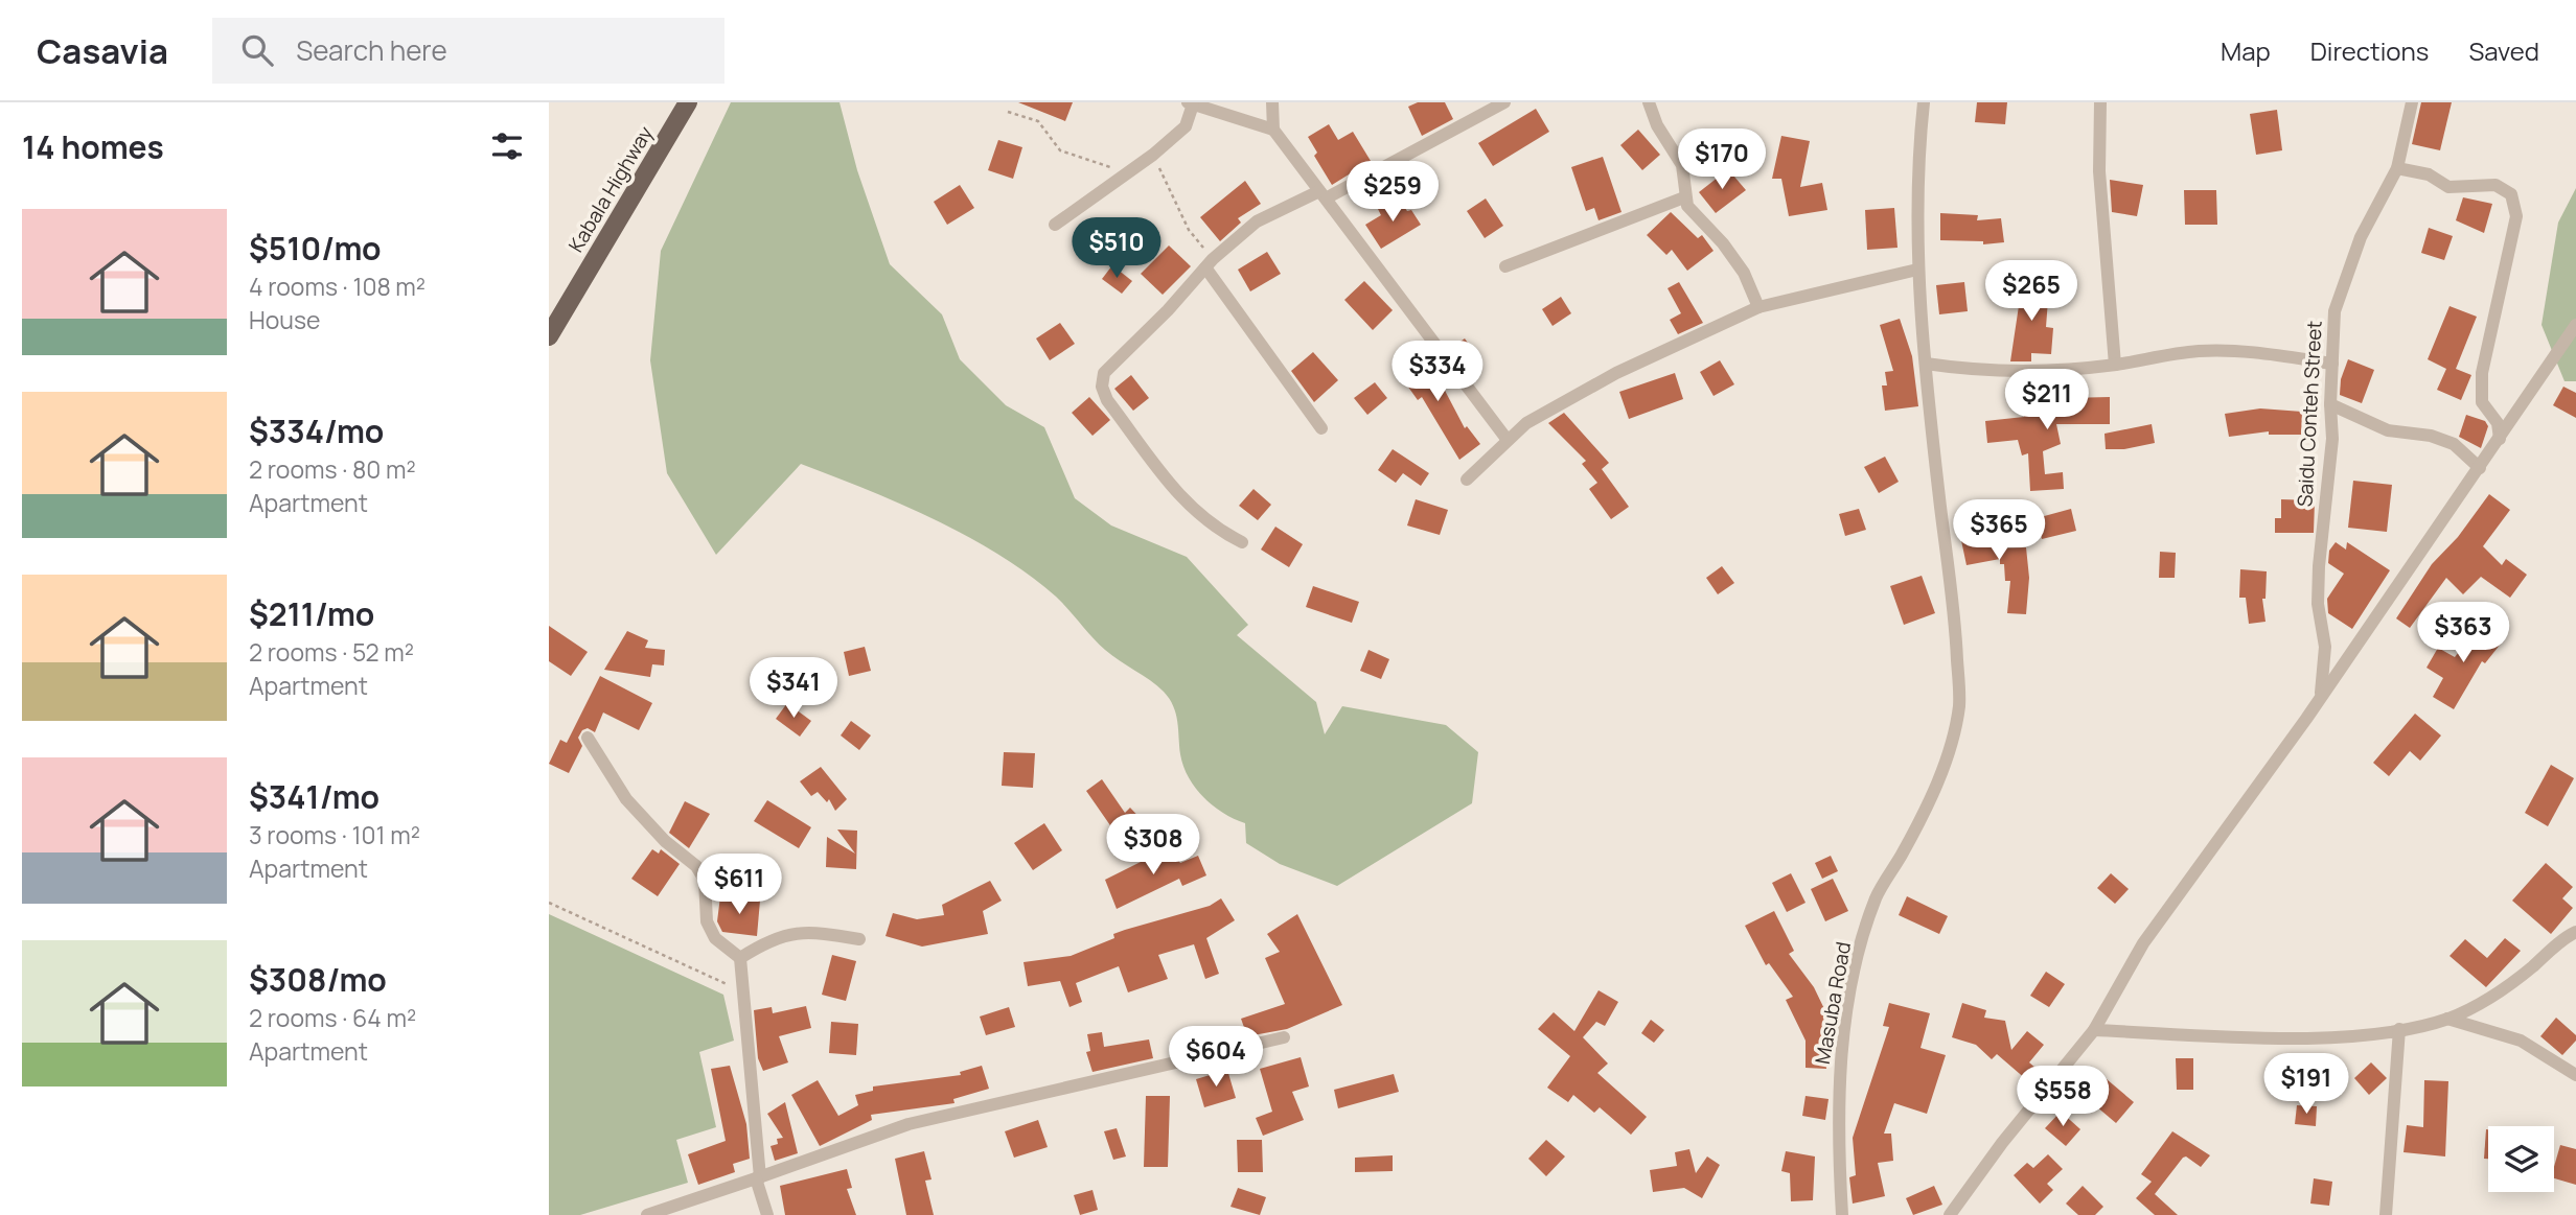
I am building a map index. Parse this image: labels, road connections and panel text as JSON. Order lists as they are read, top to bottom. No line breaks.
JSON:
{"streets":{"main road":["Kabala Highway"],"street":["Saidu Conteh Street","Masuba Road"]},"page":{"header":"Casavia","search":"Search here","nav":["Map","Directions","Saved"],"heading":"14 homes","price":["$170","$259","$510","$265","$334","$211","$365","$363","$341","$308","$611","$604","$191","$558"],"list":[{"name":"$510/mo","note":"4 rooms · 108 m² · House"},{"name":"$334/mo","note":"2 rooms · 80 m² · Apartment"},{"name":"$211/mo","note":"2 rooms · 52 m² · Apartment"},{"name":"$341/mo","note":"3 rooms · 101 m² · Apartment"},{"name":"$308/mo","note":"2 rooms · 64 m² · Apartment"}]}}
